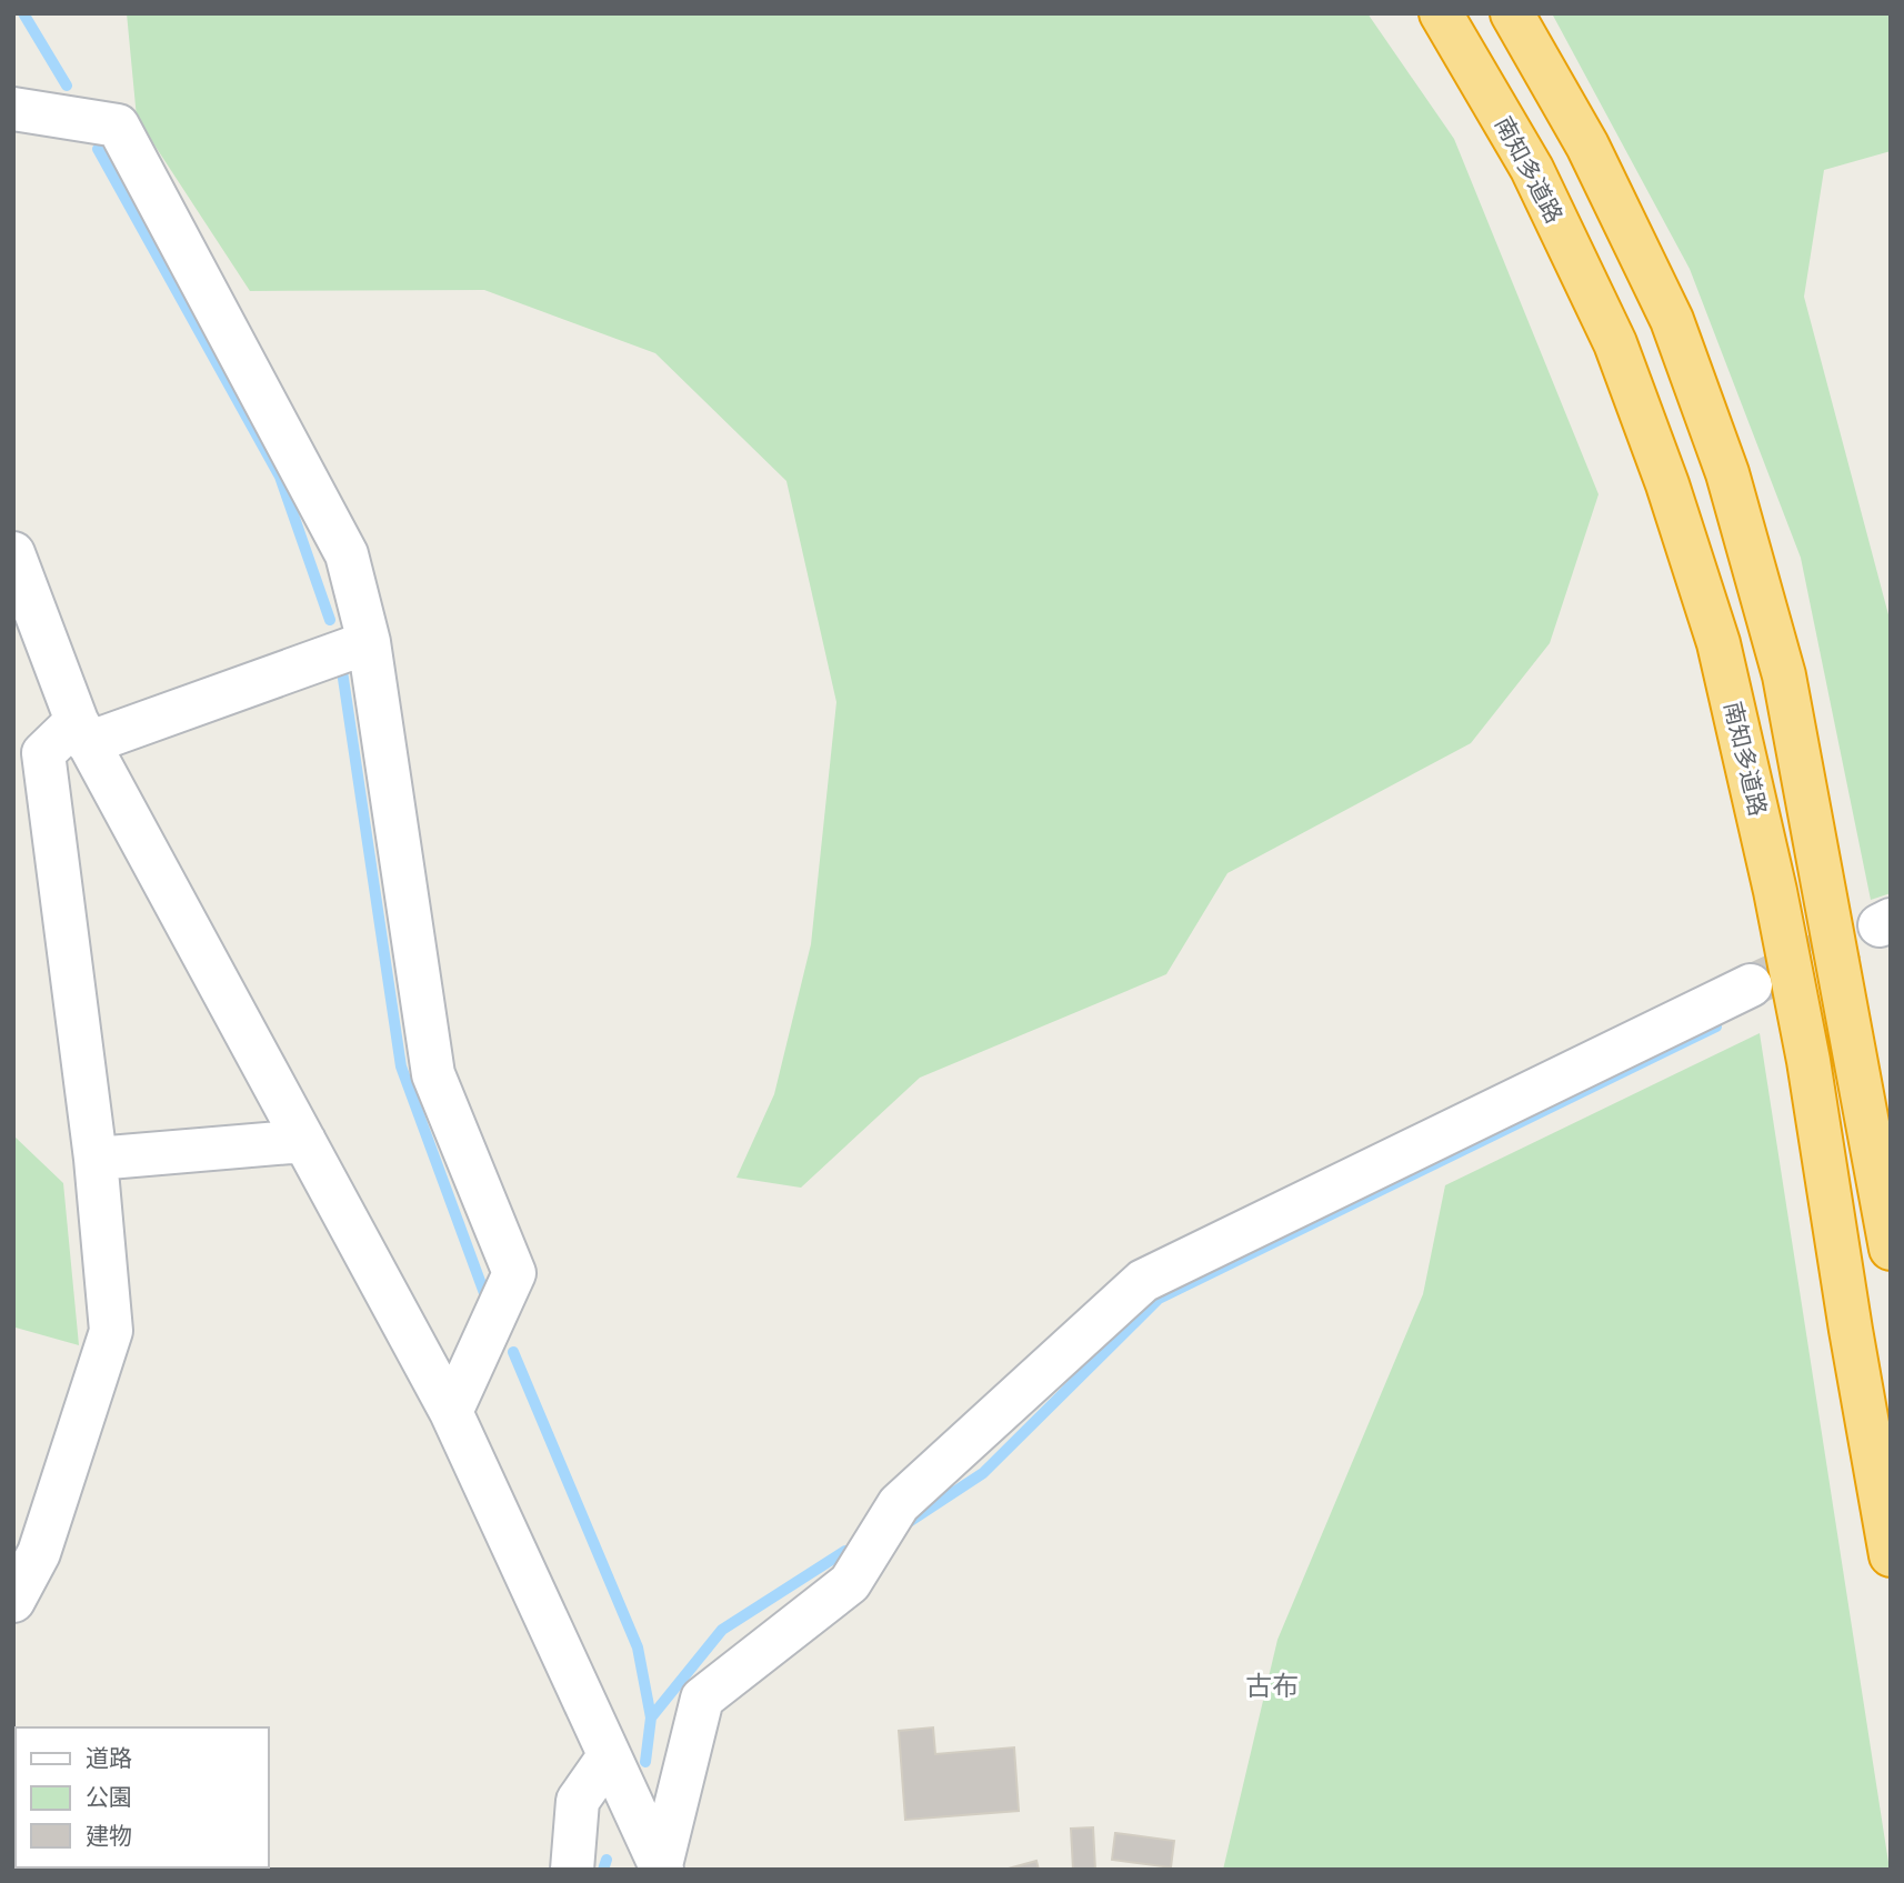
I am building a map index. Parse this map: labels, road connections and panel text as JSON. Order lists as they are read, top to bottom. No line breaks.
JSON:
{"streets":{"highway":["南知多道路"]},"districts":["古布"],"legend":["道路","公園","建物"]}
